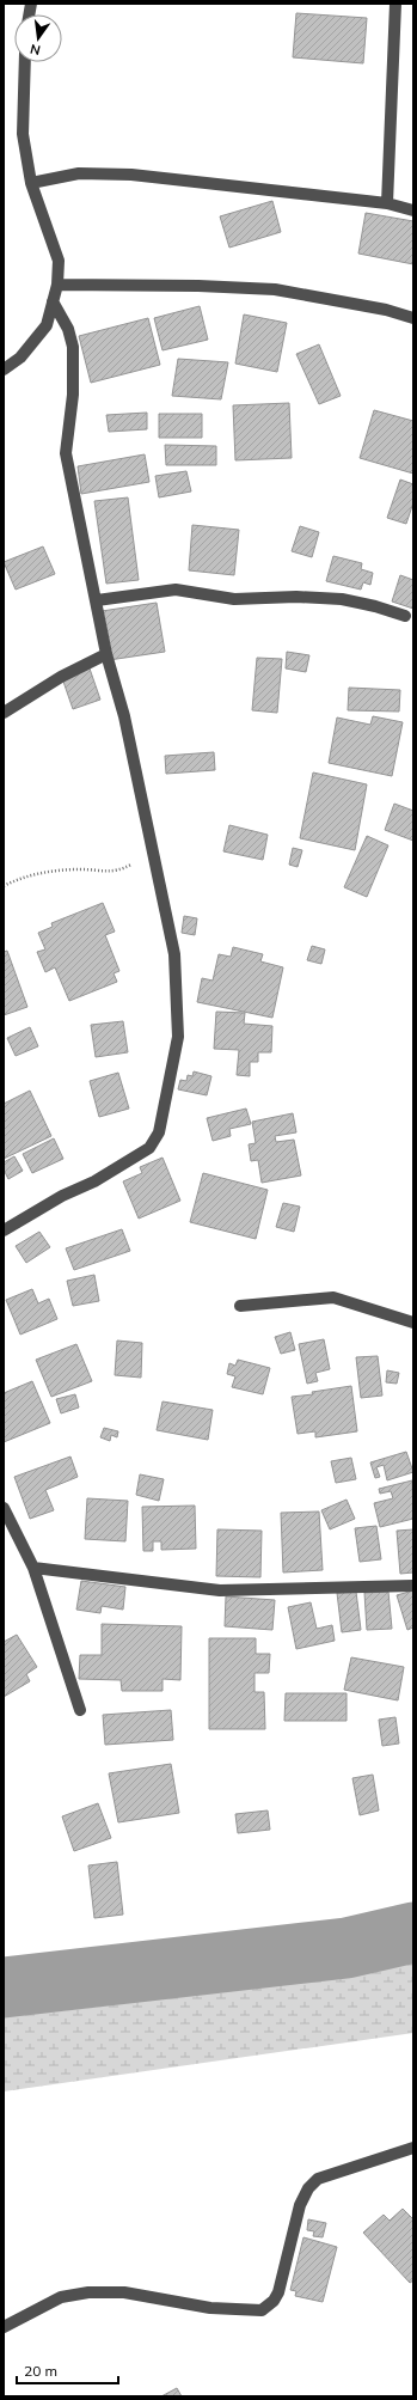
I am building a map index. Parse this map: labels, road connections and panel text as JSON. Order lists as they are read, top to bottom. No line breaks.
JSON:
{"scale_bar":"20 m","north":"bottom"}
